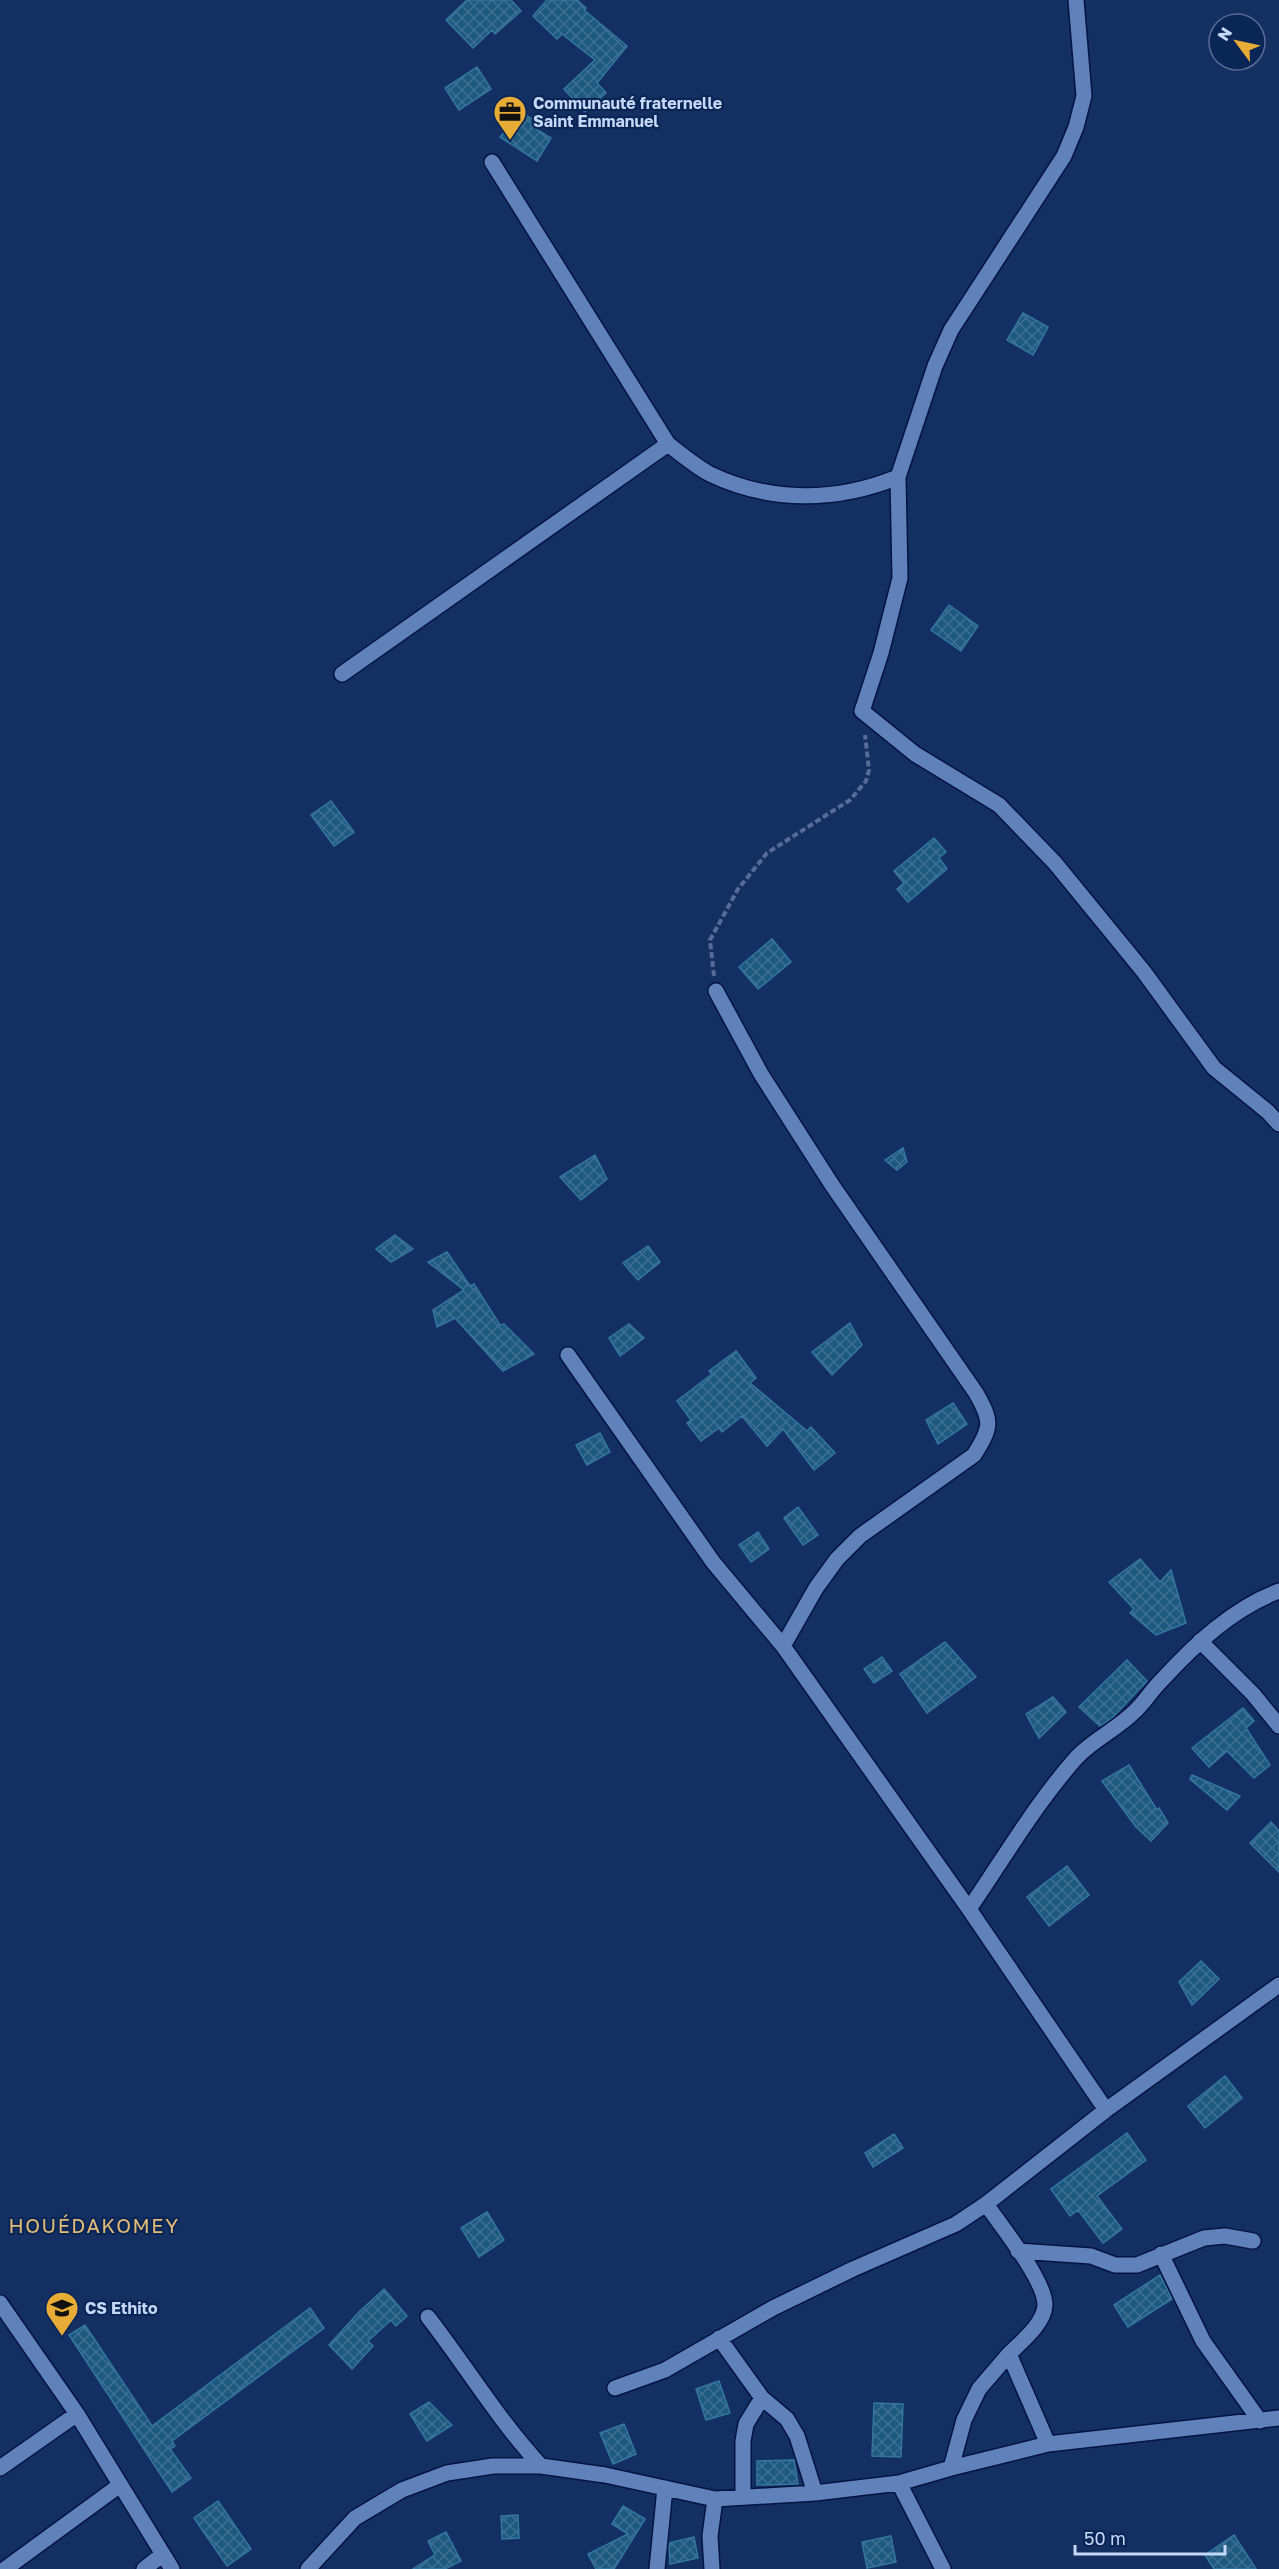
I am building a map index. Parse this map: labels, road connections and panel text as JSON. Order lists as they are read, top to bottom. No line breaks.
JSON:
{"districts":["HOUÉDAKOMEY"],"places":{"office":["Communauté fraternelle Saint Emmanuel"],"school or university":["CS Ethito"]},"scale_bar":"50 m","north":"top left"}
